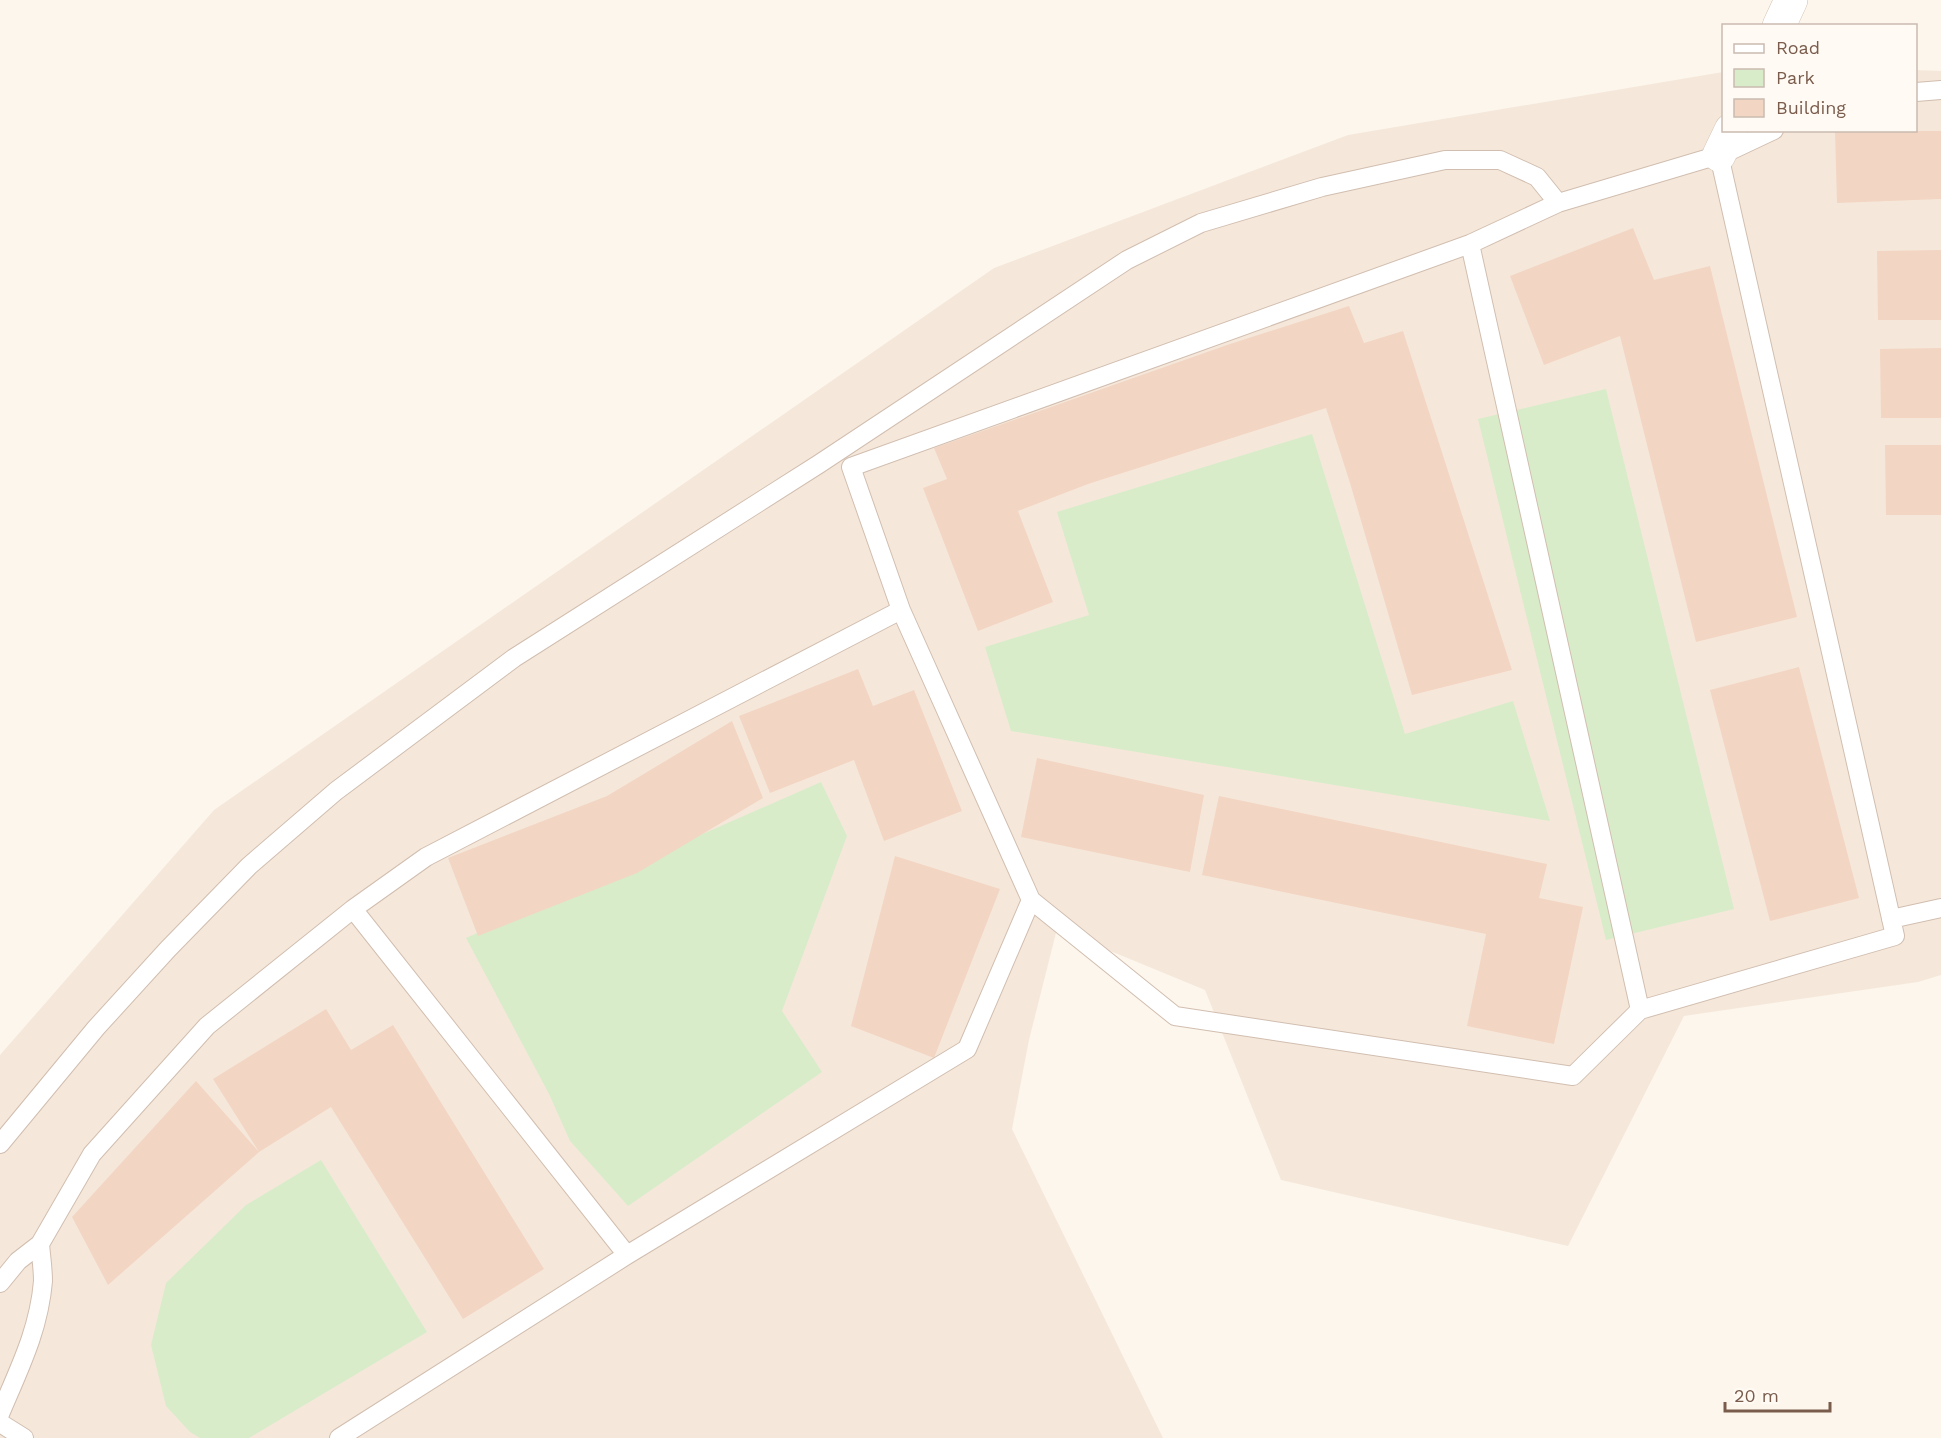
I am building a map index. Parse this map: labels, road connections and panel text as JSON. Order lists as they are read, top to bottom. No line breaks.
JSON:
{"legend":["Road","Park","Building"],"scale_bar":"20 m"}
